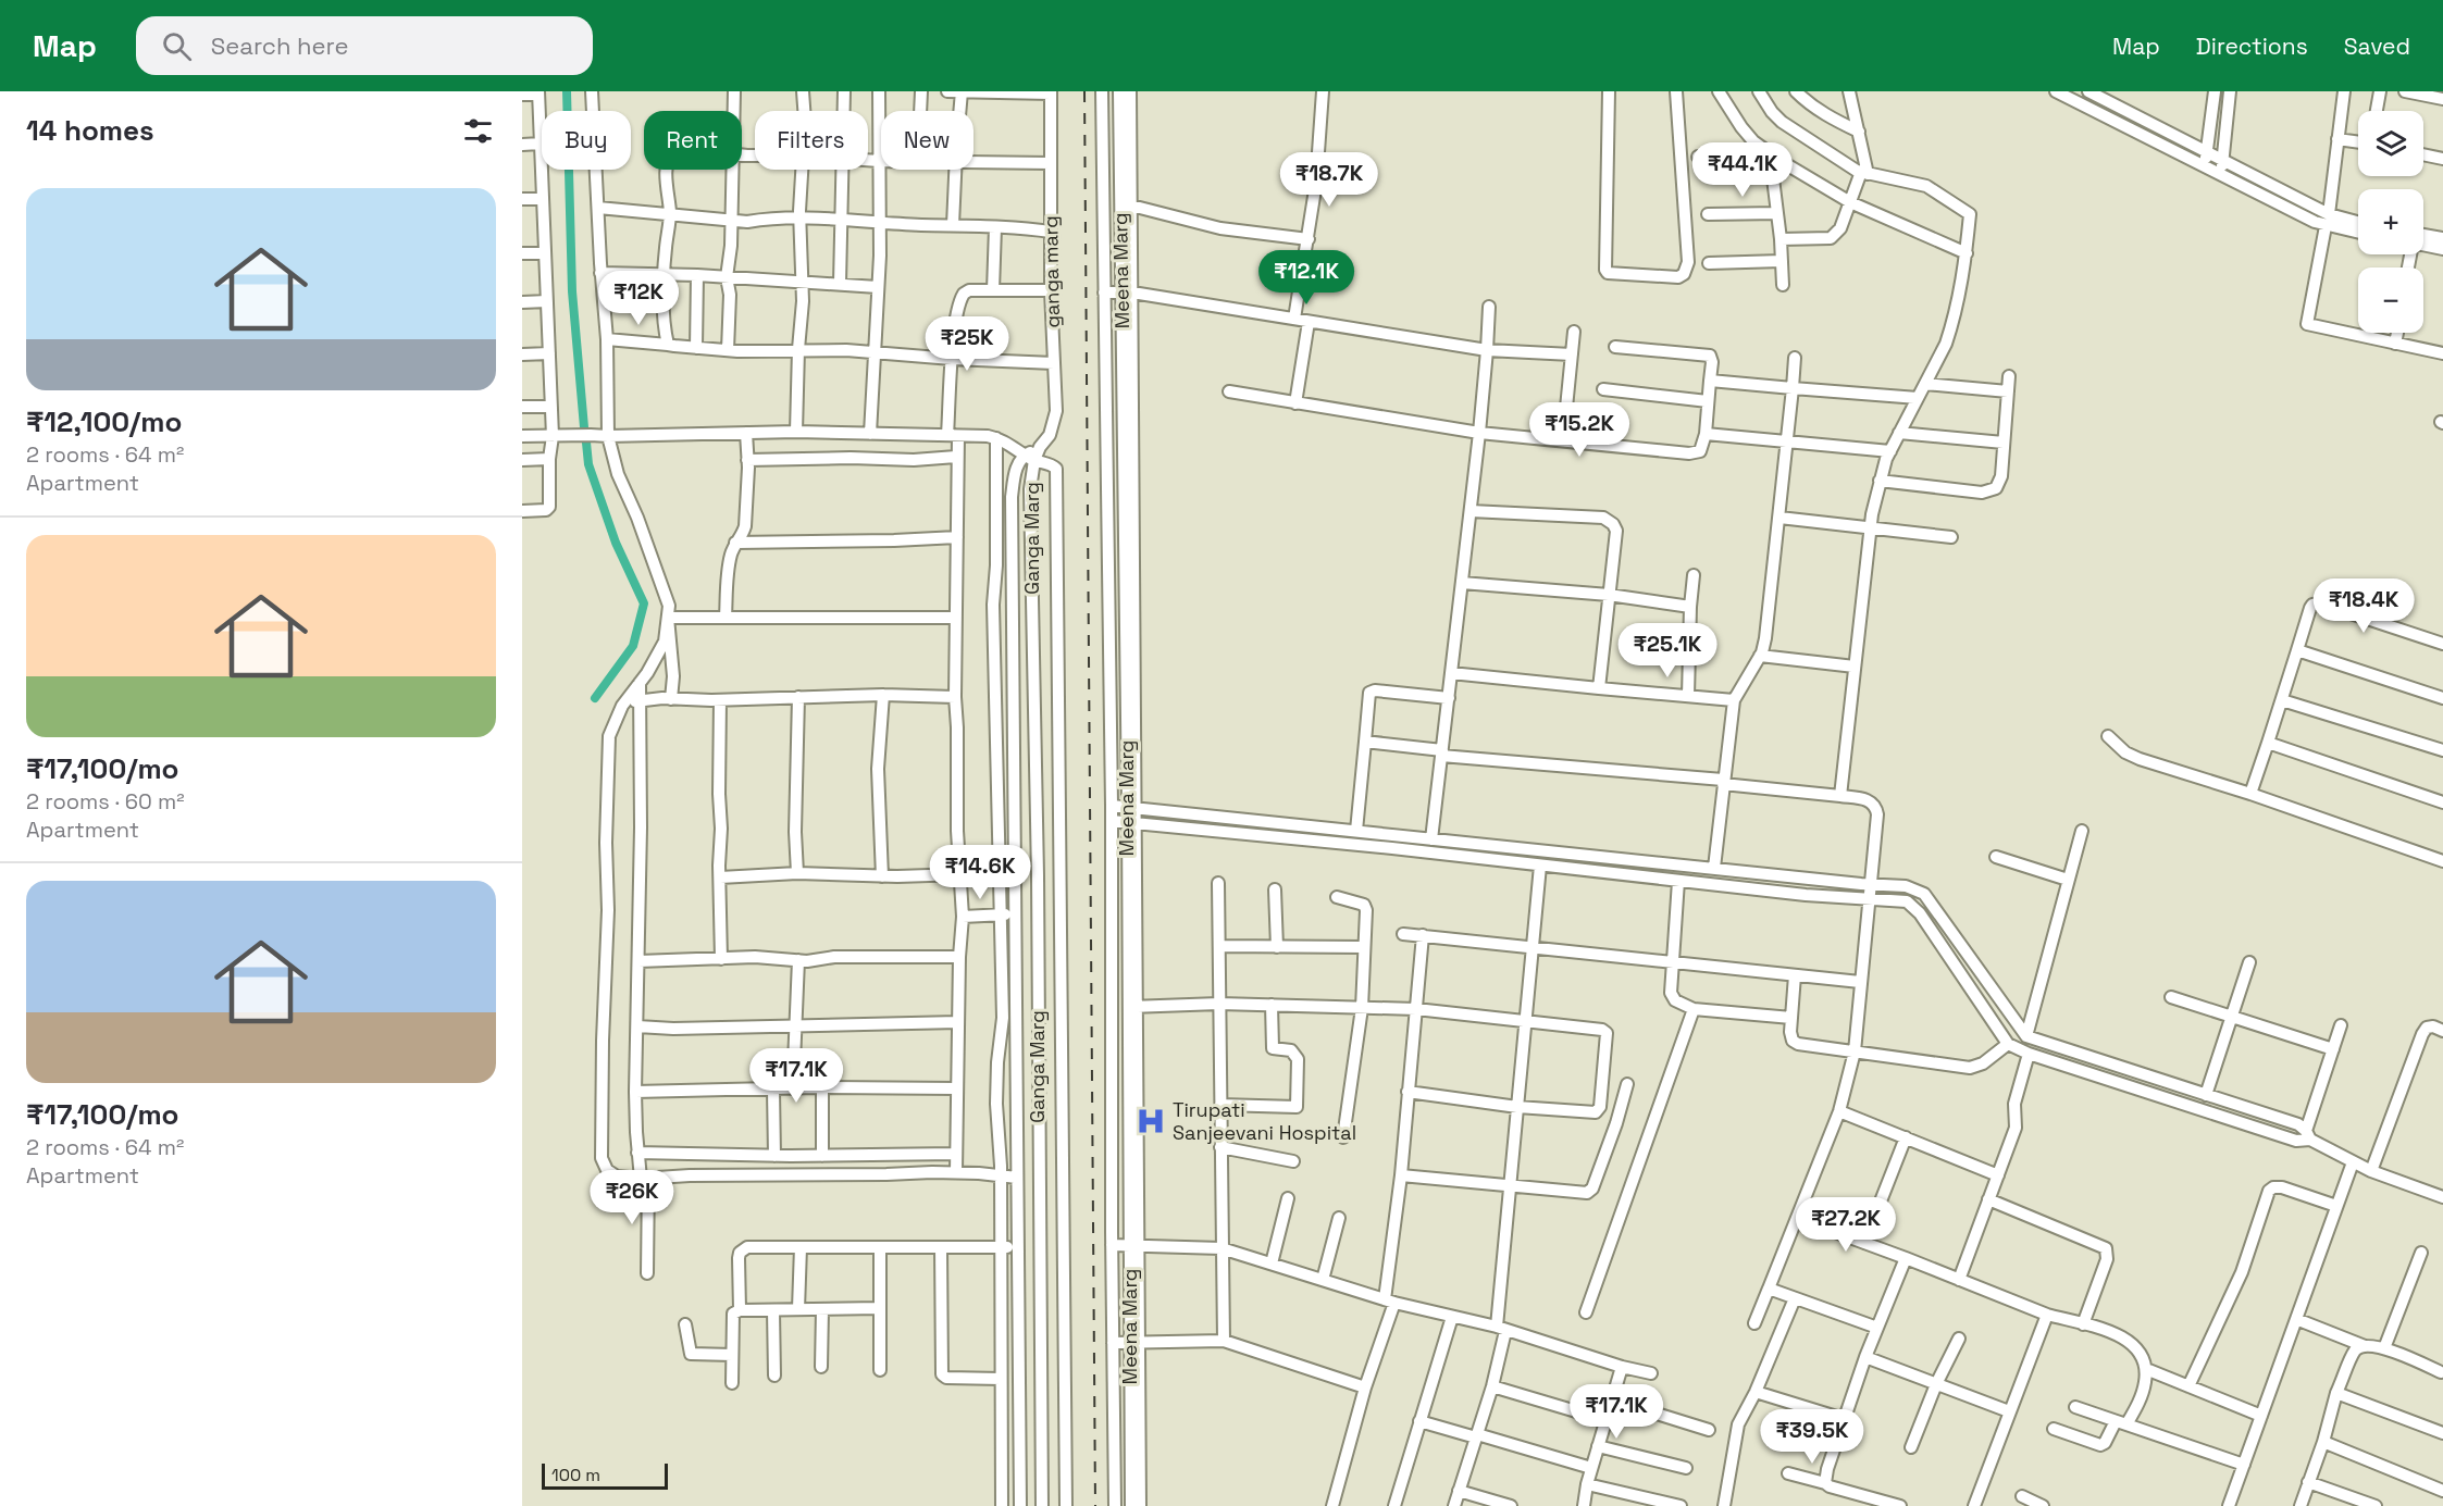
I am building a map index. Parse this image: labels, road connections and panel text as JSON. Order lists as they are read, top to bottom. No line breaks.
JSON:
{"streets":{"street":["Meena Marg","ganga marg","Ganga Marg"]},"crossings":[["ganga marg","Ganga Marg"]],"places":{"hospital":["Tirupati Sanjeevani Hospital"]},"scale_bar":"100 m","page":{"header":"Map","search":"Search here","nav":["Map","Directions","Saved"],"heading":"14 homes","map_buttons":["+","−"],"chip":["Buy","Rent","Filters","New"],"price":["₹44.1K","₹18.7K","₹12.1K","₹12K","₹25K","₹15.2K","₹18.4K","₹25.1K","₹14.6K","₹17.1K","₹26K","₹27.2K","₹17.1K","₹39.5K"],"list":[{"name":"₹12,100/mo","note":"2 rooms · 64 m² · Apartment"},{"name":"₹17,100/mo","note":"2 rooms · 60 m² · Apartment"},{"name":"₹17,100/mo","note":"2 rooms · 64 m² · Apartment"}],"scale":"100 m"}}
